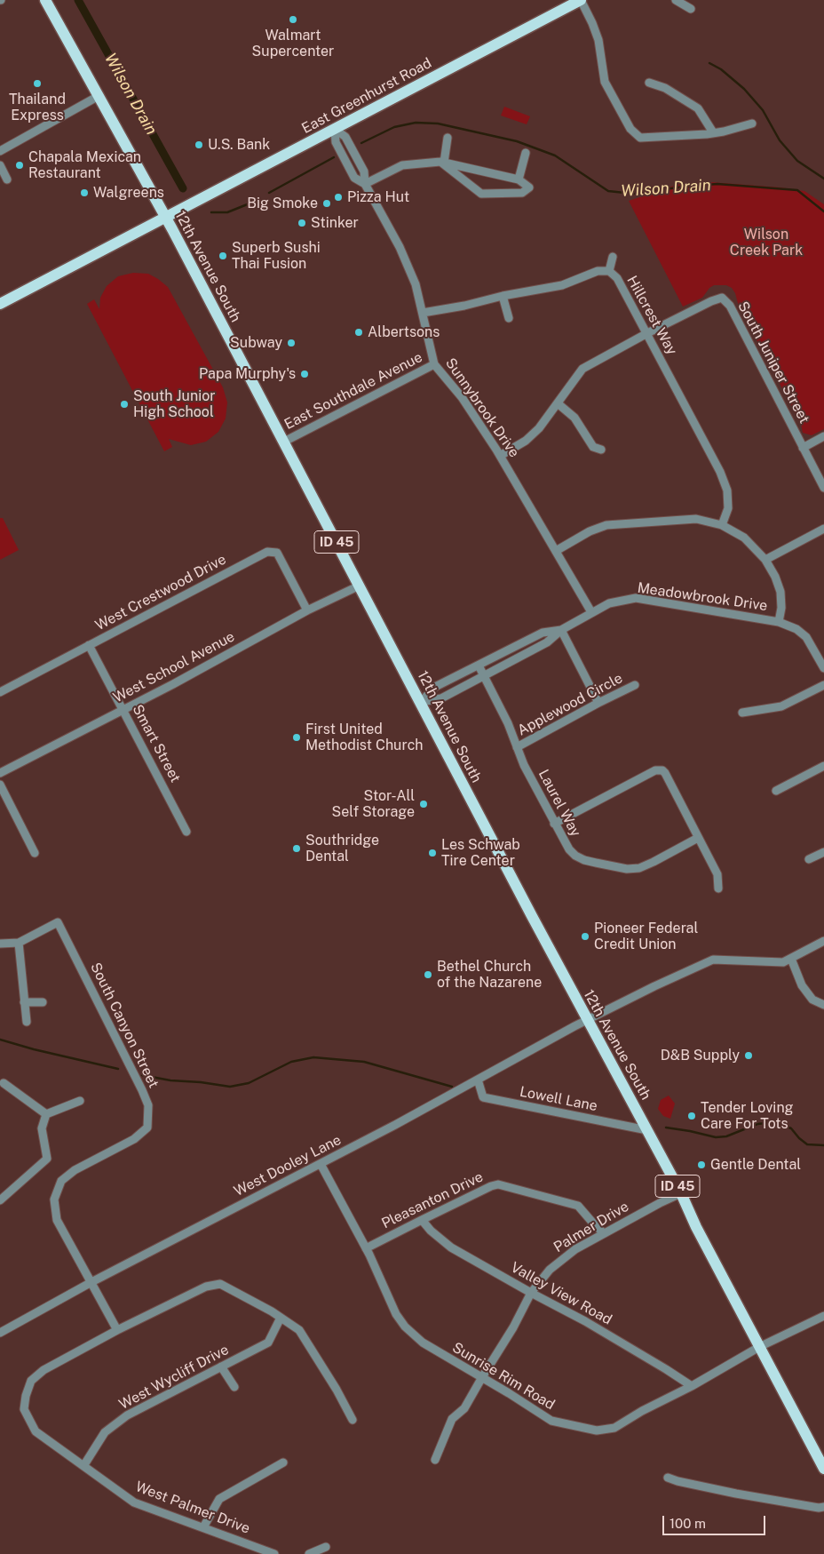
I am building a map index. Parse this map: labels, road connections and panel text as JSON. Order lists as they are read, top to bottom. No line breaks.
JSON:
{"streets":{"main road":["East Greenhurst Road","12th Avenue South","ID 45"],"street":["Hillcrest Way","South Juniper Street","East Southdale Avenue","Sunnybrook Drive","West Crestwood Drive","Meadowbrook Drive","West School Avenue","Applewood Circle","Smart Street","Laurel Way","South Canyon Street","Lowell Lane","West Dooley Lane","Pleasanton Drive","Palmer Drive","Valley View Road","Sunrise Rim Road","West Wycliff Drive","West Palmer Drive"]},"crossings":[["East Greenhurst Road","12th Avenue South"],["East Greenhurst Road","Sunnybrook Drive"],["12th Avenue South","East Southdale Avenue"],["12th Avenue South","Meadowbrook Drive"],["12th Avenue South","West School Avenue"],["12th Avenue South","Lowell Lane"],["12th Avenue South","West Dooley Lane"],["12th Avenue South","Palmer Drive"],["12th Avenue South","Sunrise Rim Road"],["Hillcrest Way","South Juniper Street"],["Hillcrest Way","Sunnybrook Drive"],["East Southdale Avenue","Sunnybrook Drive"],["Sunnybrook Drive","Meadowbrook Drive"],["West Crestwood Drive","West School Avenue"],["West Crestwood Drive","Smart Street"],["Meadowbrook Drive","Laurel Way"],["West School Avenue","Smart Street"],["Applewood Circle","Laurel Way"],["South Canyon Street","West Dooley Lane"],["South Canyon Street","West Palmer Drive"],["Lowell Lane","West Dooley Lane"],["West Dooley Lane","Sunrise Rim Road"],["Pleasanton Drive","Palmer Drive"],["Pleasanton Drive","Valley View Road"],["Pleasanton Drive","Sunrise Rim Road"],["Palmer Drive","Valley View Road"],["Palmer Drive","Sunrise Rim Road"],["Valley View Road","Sunrise Rim Road"],["West Wycliff Drive","West Palmer Drive"]],"water":["Wilson Drain"],"parks":["Wilson Creek Park"],"places":["Walmart Supercenter","Thailand Express","U.S. Bank","Chapala Mexican Restaurant","Walgreens","Pizza Hut","Big Smoke","Stinker","Superb Sushi Thai Fusion","Albertsons","Subway","Papa Murphy's","South Junior High School","First United Methodist Church","Stor-All Self Storage","Southridge Dental","Les Schwab Tire Center","Pioneer Federal Credit Union","Bethel Church of the Nazarene","D&B Supply","Tender Loving Care For Tots","Gentle Dental"],"scale_bar":"100 m"}
